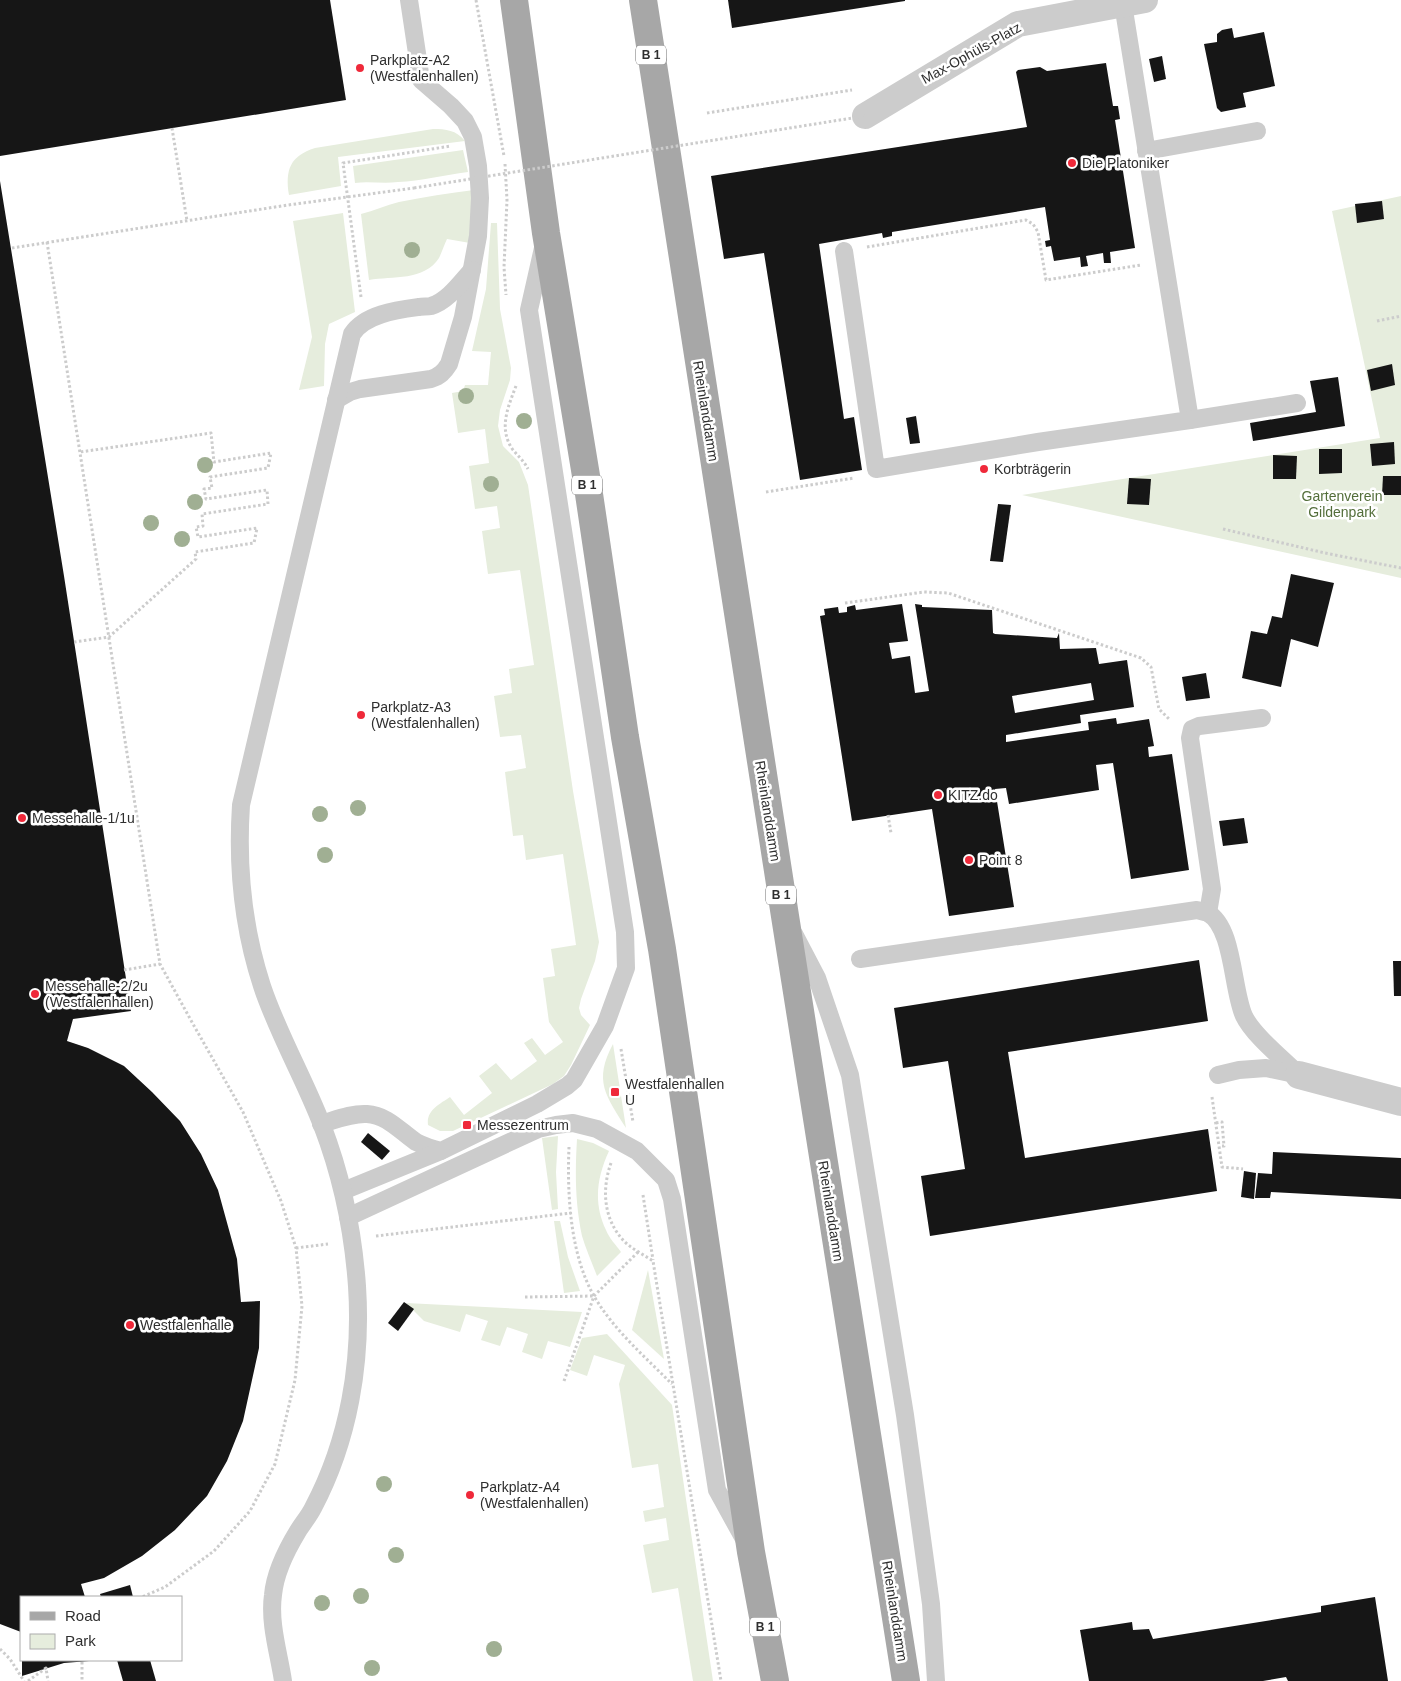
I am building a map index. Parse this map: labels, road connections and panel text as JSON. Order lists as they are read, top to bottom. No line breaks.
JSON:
{"streets":{"main road":["B 1","Rheinlanddamm"],"street":["Max-Ophüls-Platz"]},"parks":["Gartenverein Gildenpark"],"places":{"other":["Parkplatz-A2 (Westfalenhallen)","Die Platoniker","Korbträgerin","Parkplatz-A3 (Westfalenhallen)","KITZ.do","Messehalle-1/1u","Point 8","Messehalle-2/2u (Westfalenhallen)","Westfalenhalle","Parkplatz-A4 (Westfalenhallen)"],"transit":["Westfalenhallen U","Messezentrum"]},"legend":["Road","Park"]}
